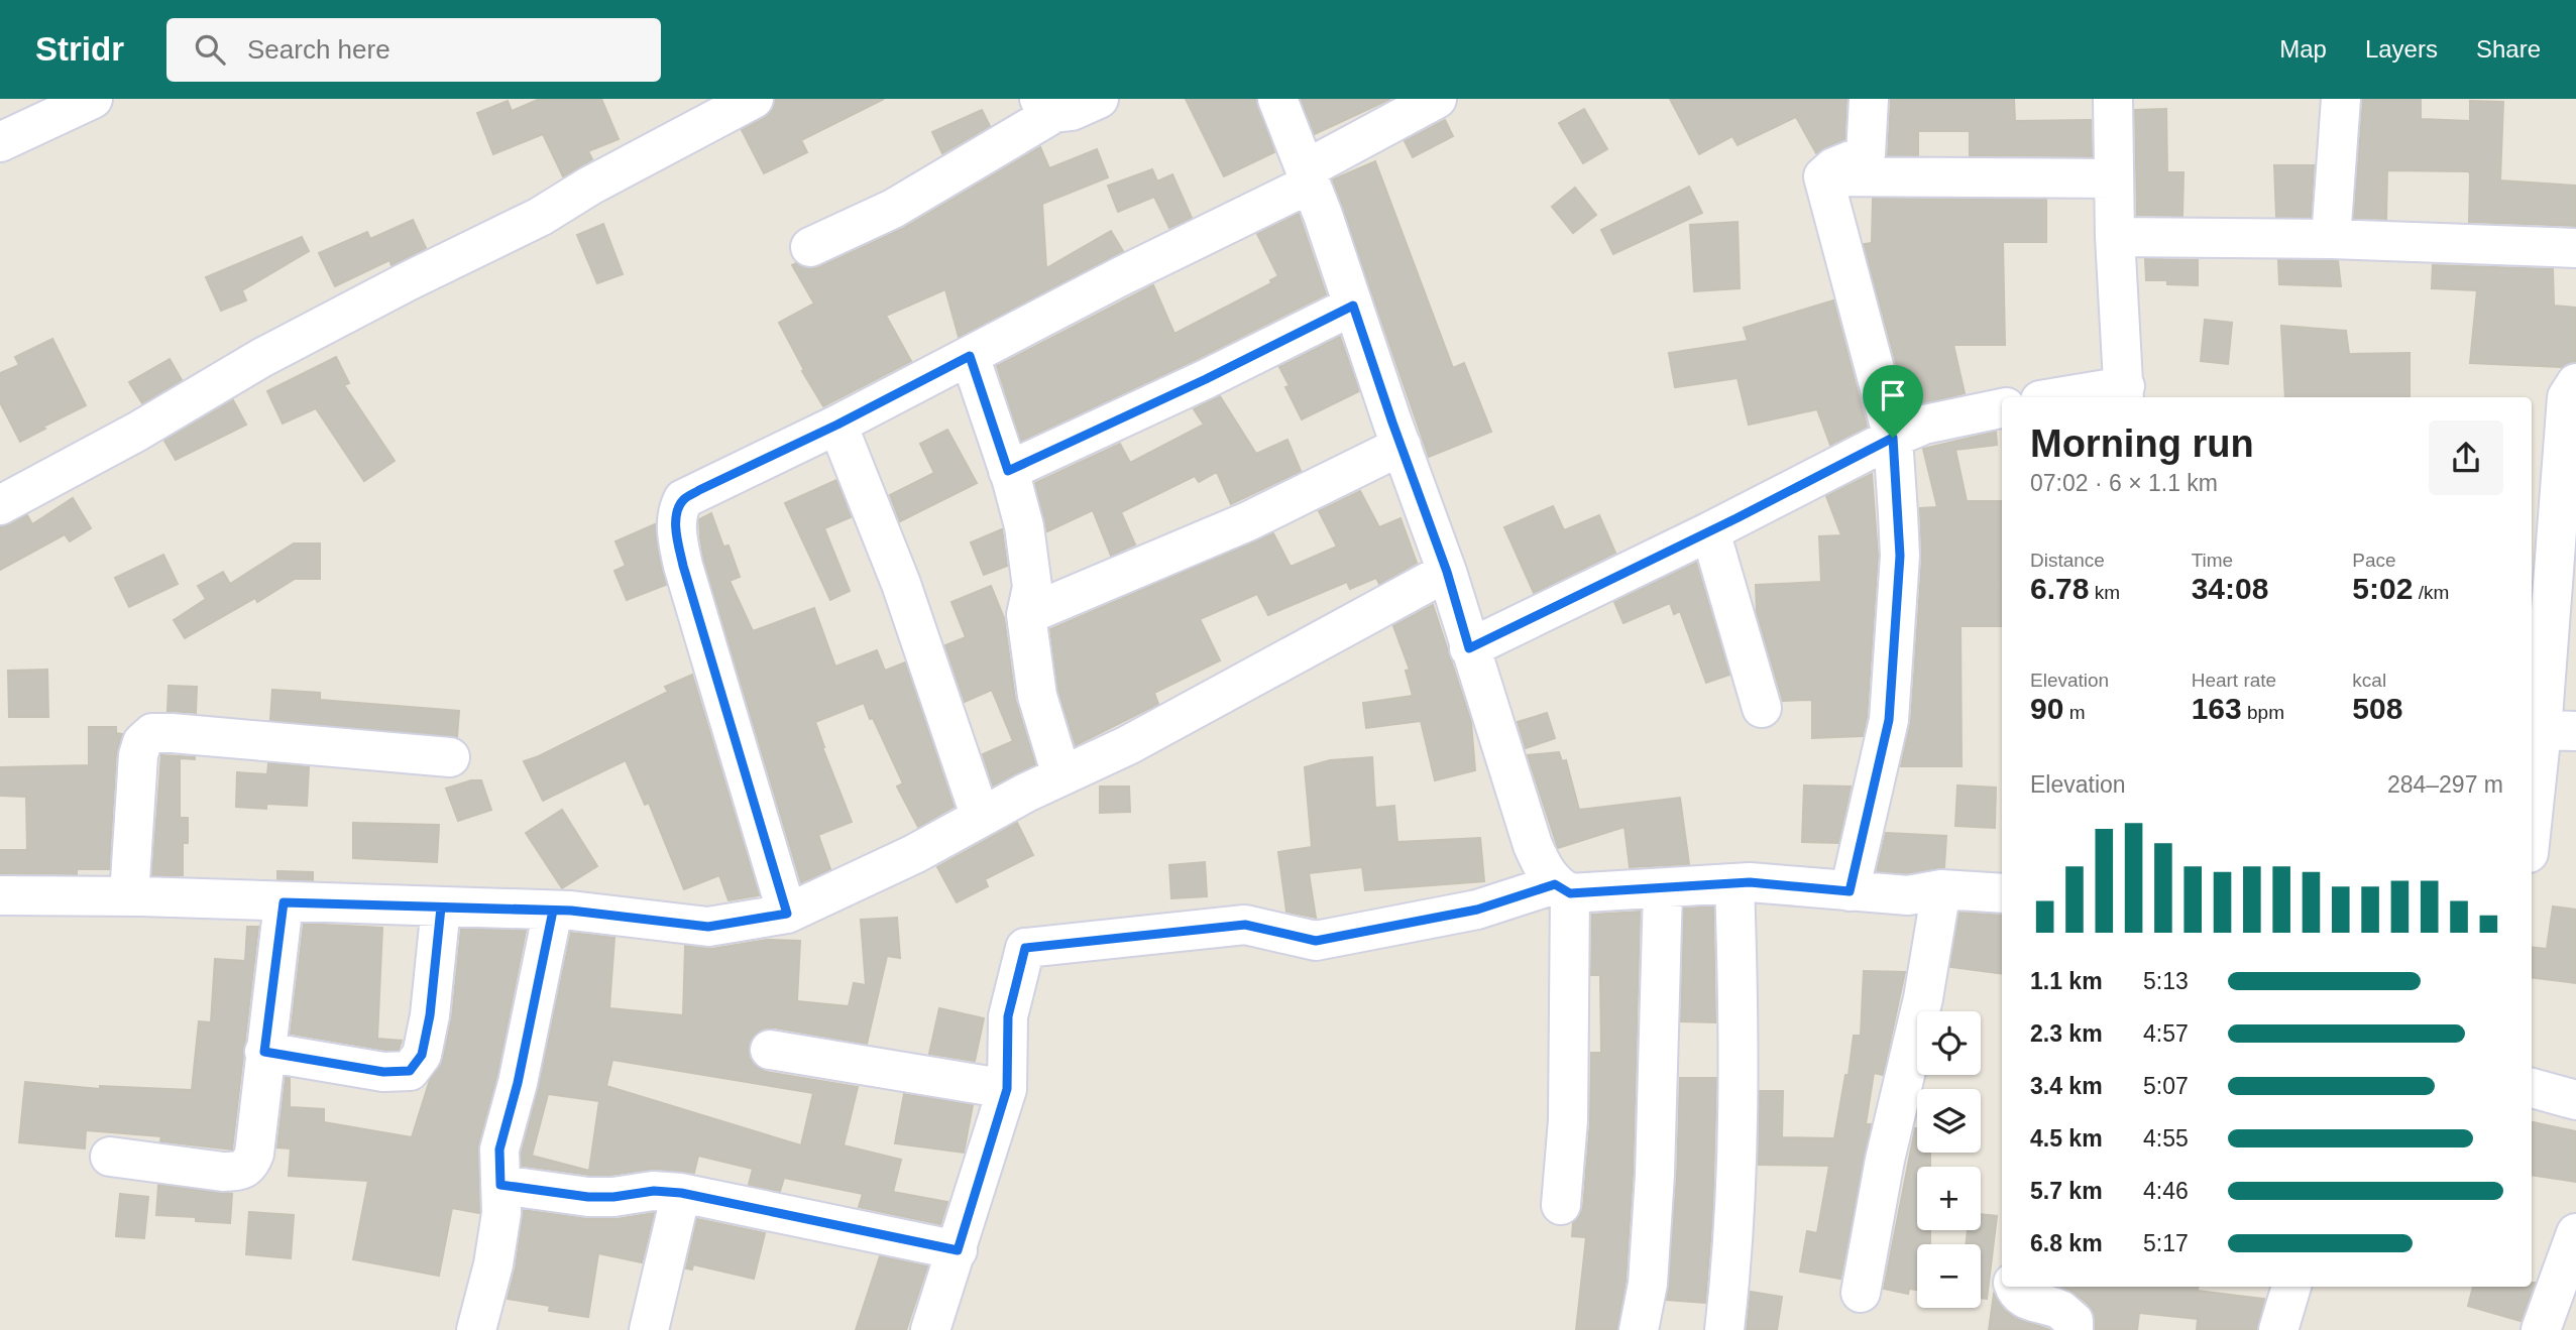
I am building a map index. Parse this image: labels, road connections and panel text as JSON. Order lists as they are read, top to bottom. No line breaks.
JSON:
{"page":{"header":"Stridr","search":"Search here","nav":["Map","Layers","Share"],"heading":["Morning run","07:02 · 6 × 1.1 km"],"stats":[["Distance","6.78 km"],["Time","34:08"],["Pace","5:02 /km"],["Elevation","90 m"],["Heart rate","163 bpm"],["kcal","508"]],"chart":["Elevation","284–297 m"],"list":[{"name":"1.1 km","note":"5:13"},{"name":"2.3 km","note":"4:57"},{"name":"3.4 km","note":"5:07"},{"name":"4.5 km","note":"4:55"},{"name":"5.7 km","note":"4:46"},{"name":"6.8 km","note":"5:17"}],"map_buttons":["+","−"]}}
